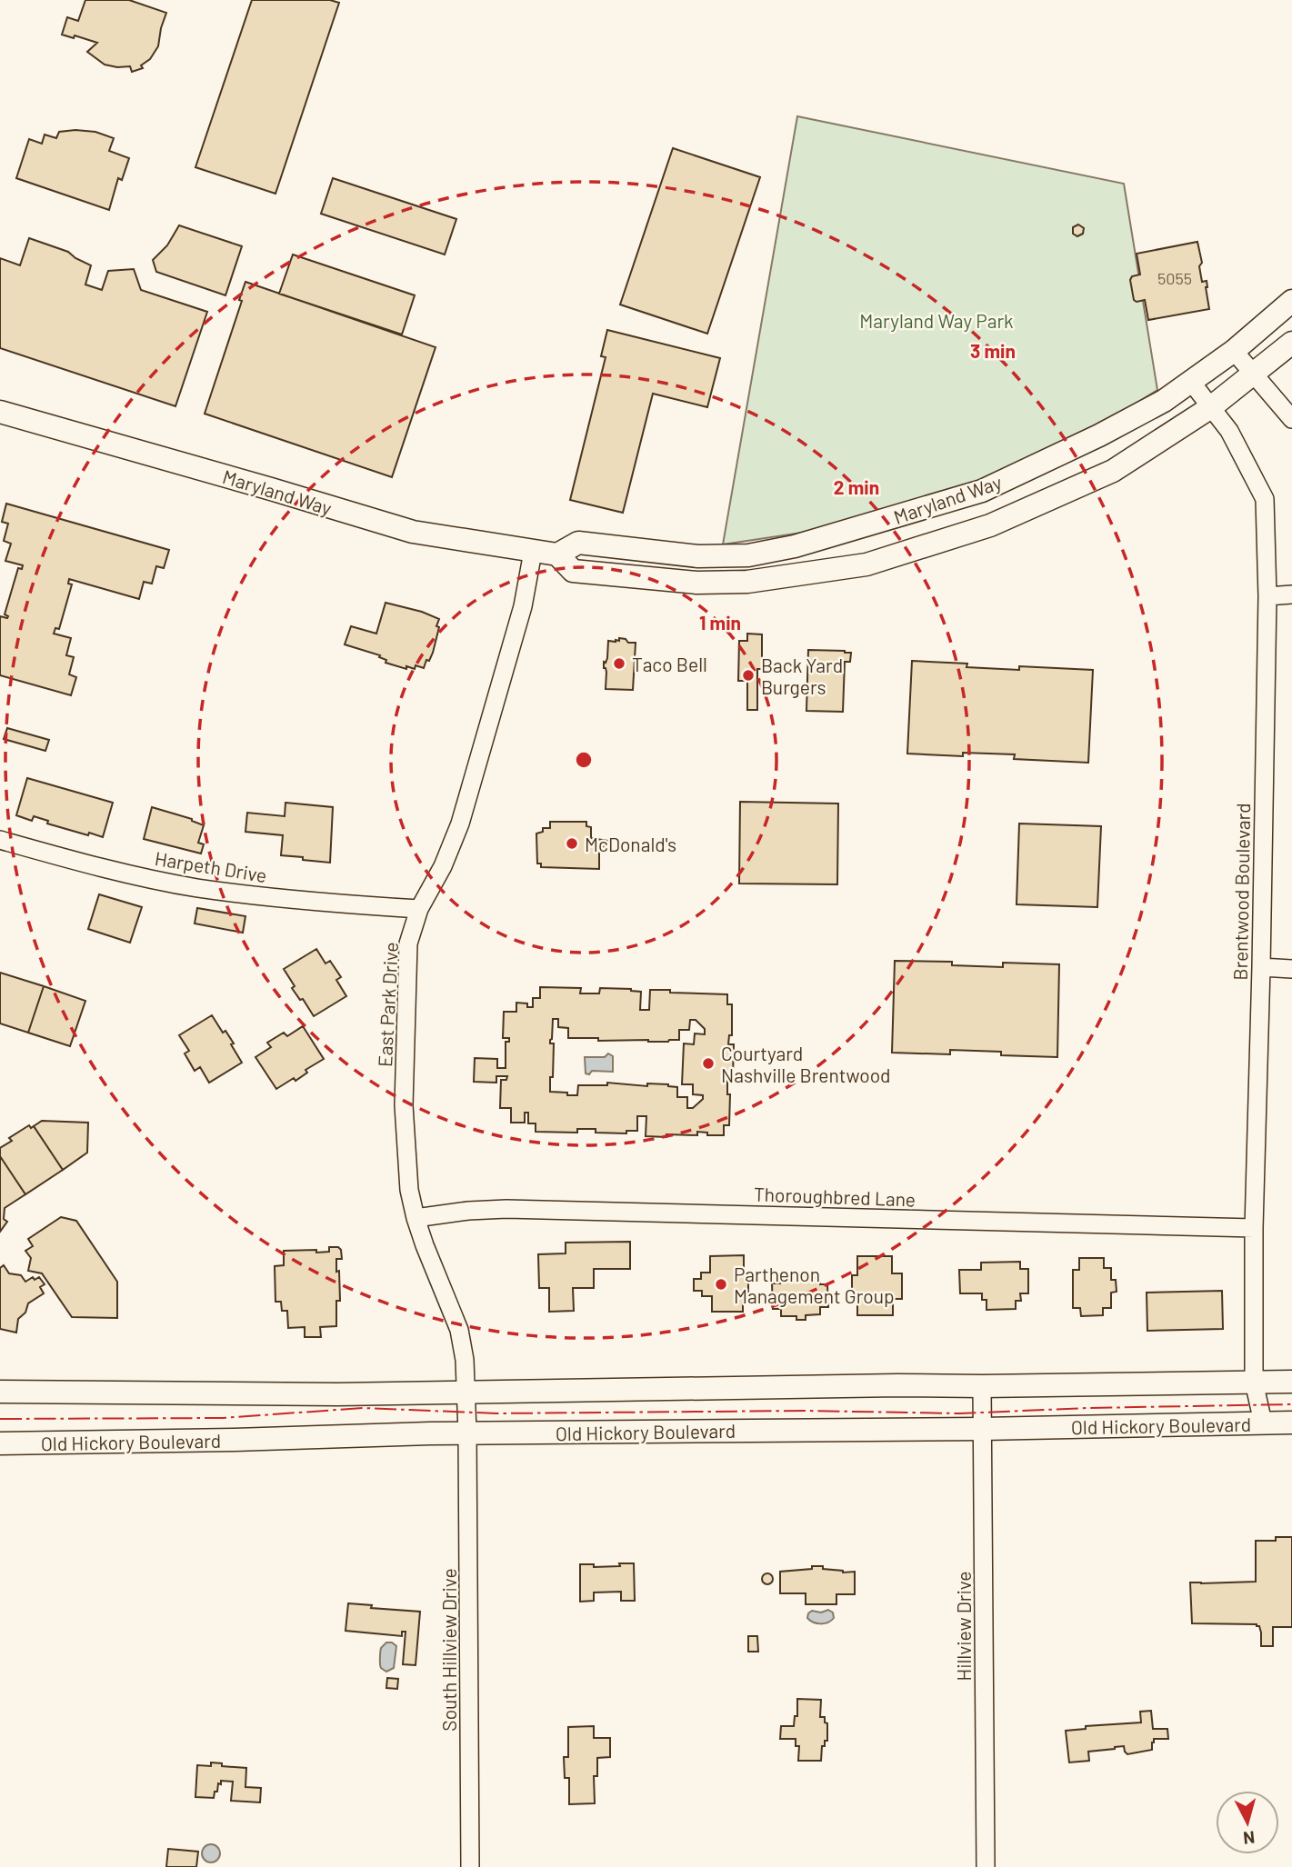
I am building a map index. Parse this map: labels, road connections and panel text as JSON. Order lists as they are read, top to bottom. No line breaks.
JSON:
{"streets":{"main road":["Maryland Way","Old Hickory Boulevard"],"street":["Harpeth Drive","Brentwood Boulevard","East Park Drive","Thoroughbred Lane","Hillview Drive","South Hillview Drive"]},"crossings":[["Maryland Way","Brentwood Boulevard"],["Maryland Way","East Park Drive"],["Harpeth Drive","East Park Drive"],["Brentwood Boulevard","Thoroughbred Lane"],["Brentwood Boulevard","Old Hickory Boulevard"],["East Park Drive","Thoroughbred Lane"],["East Park Drive","Old Hickory Boulevard"],["East Park Drive","South Hillview Drive"],["Old Hickory Boulevard","Hillview Drive"],["Old Hickory Boulevard","South Hillview Drive"]],"parks":["Maryland Way Park"],"places":["Taco Bell","Back Yard Burgers","McDonald's","Courtyard Nashville Brentwood","Parthenon Management Group"],"house_numbers":["5055"],"north":"bottom","rings":["3 min","2 min","1 min"]}
